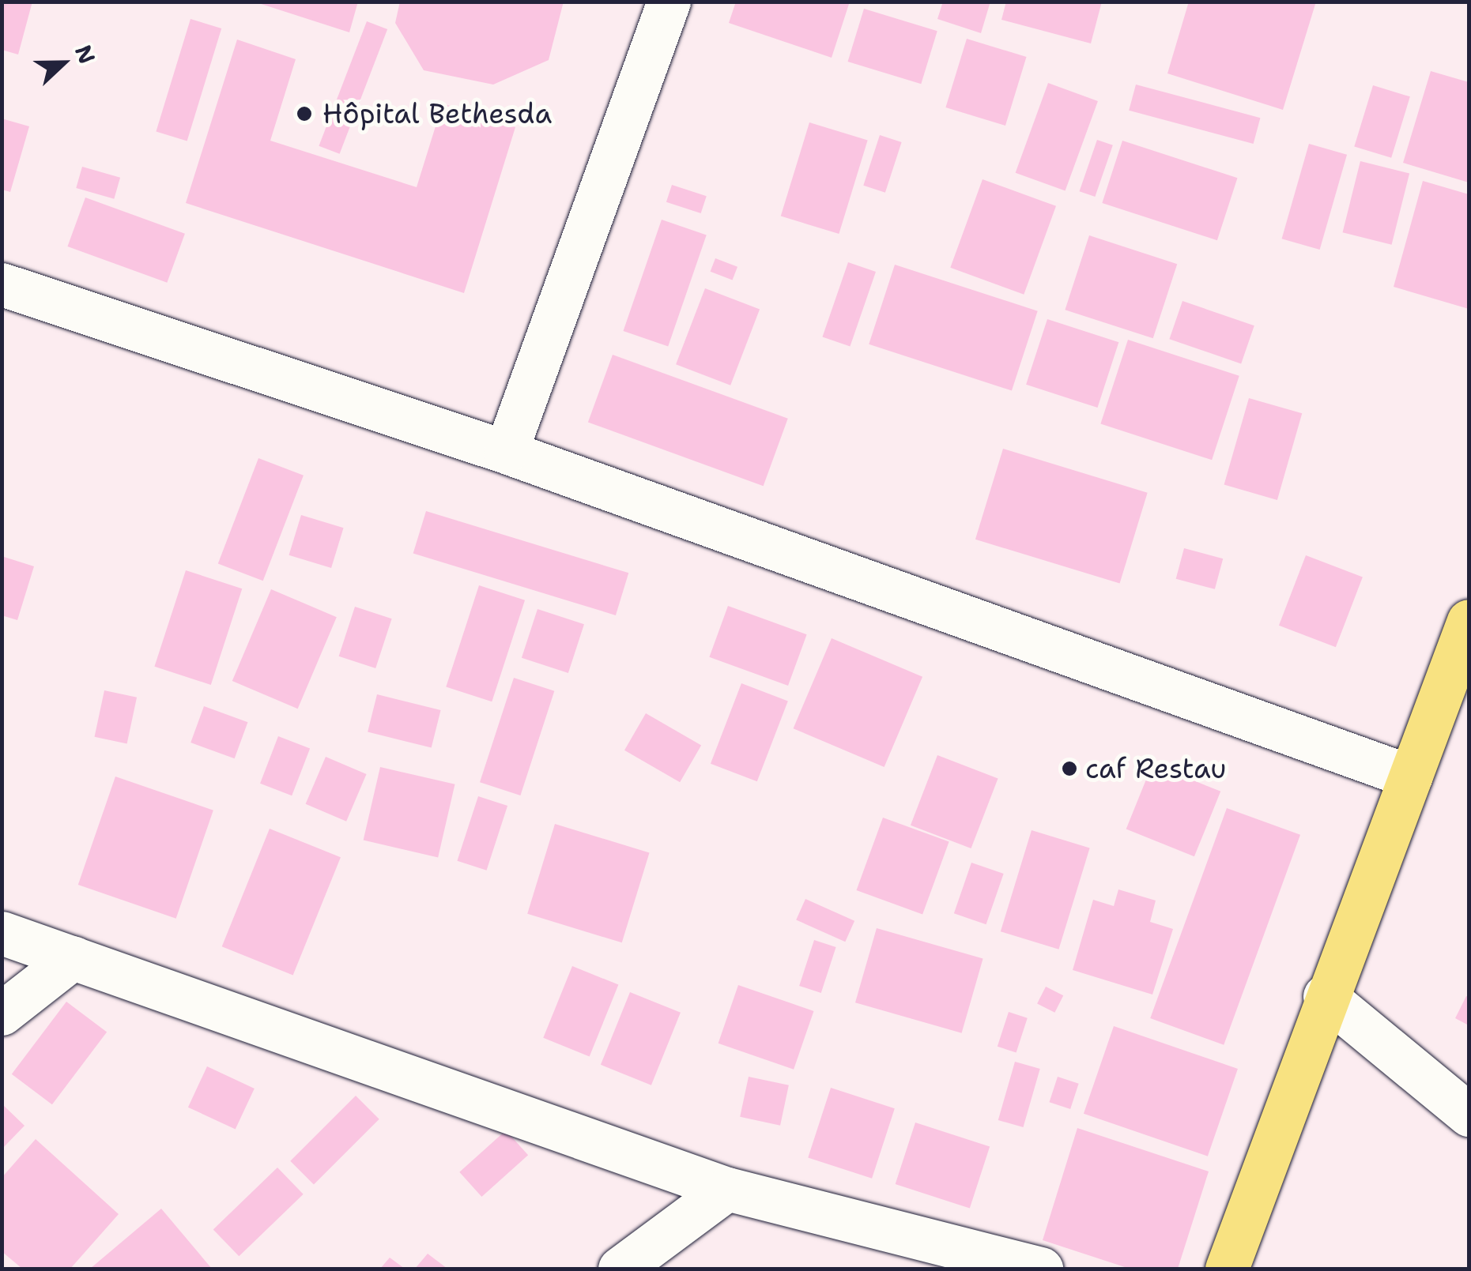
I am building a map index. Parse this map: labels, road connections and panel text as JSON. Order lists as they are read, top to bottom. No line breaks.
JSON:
{"places":["Hôpital Bethesda","caf Restau"],"north":"right"}
